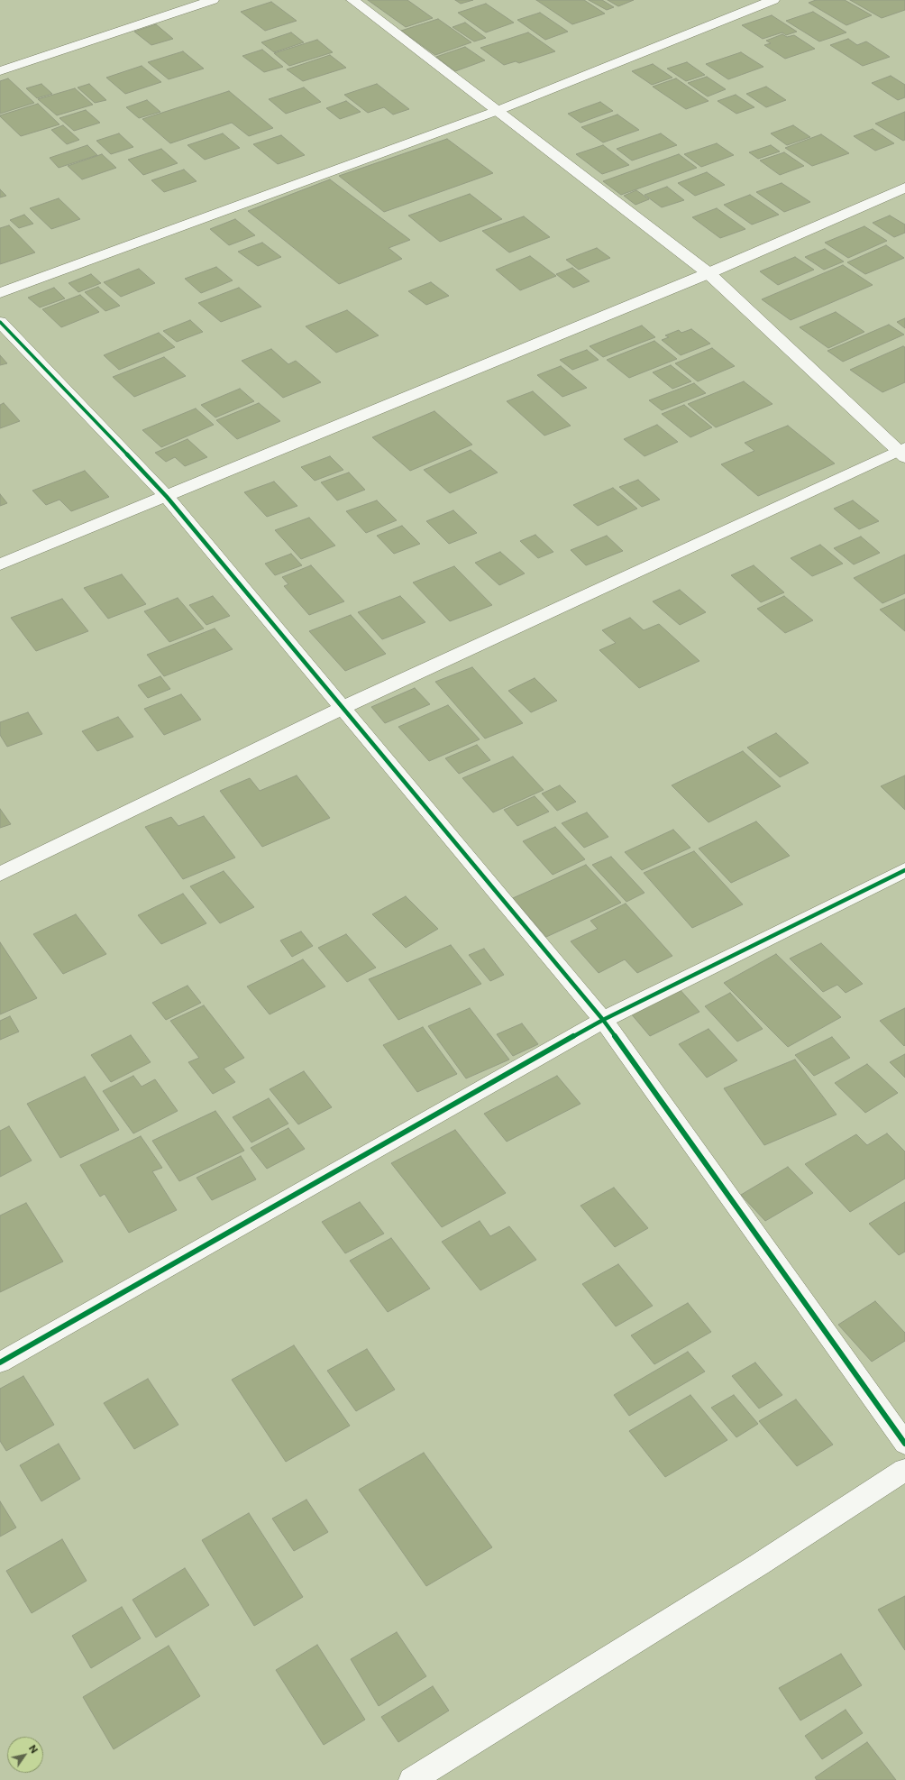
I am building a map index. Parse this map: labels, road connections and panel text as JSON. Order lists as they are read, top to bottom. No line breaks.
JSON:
{"north":"top right"}
